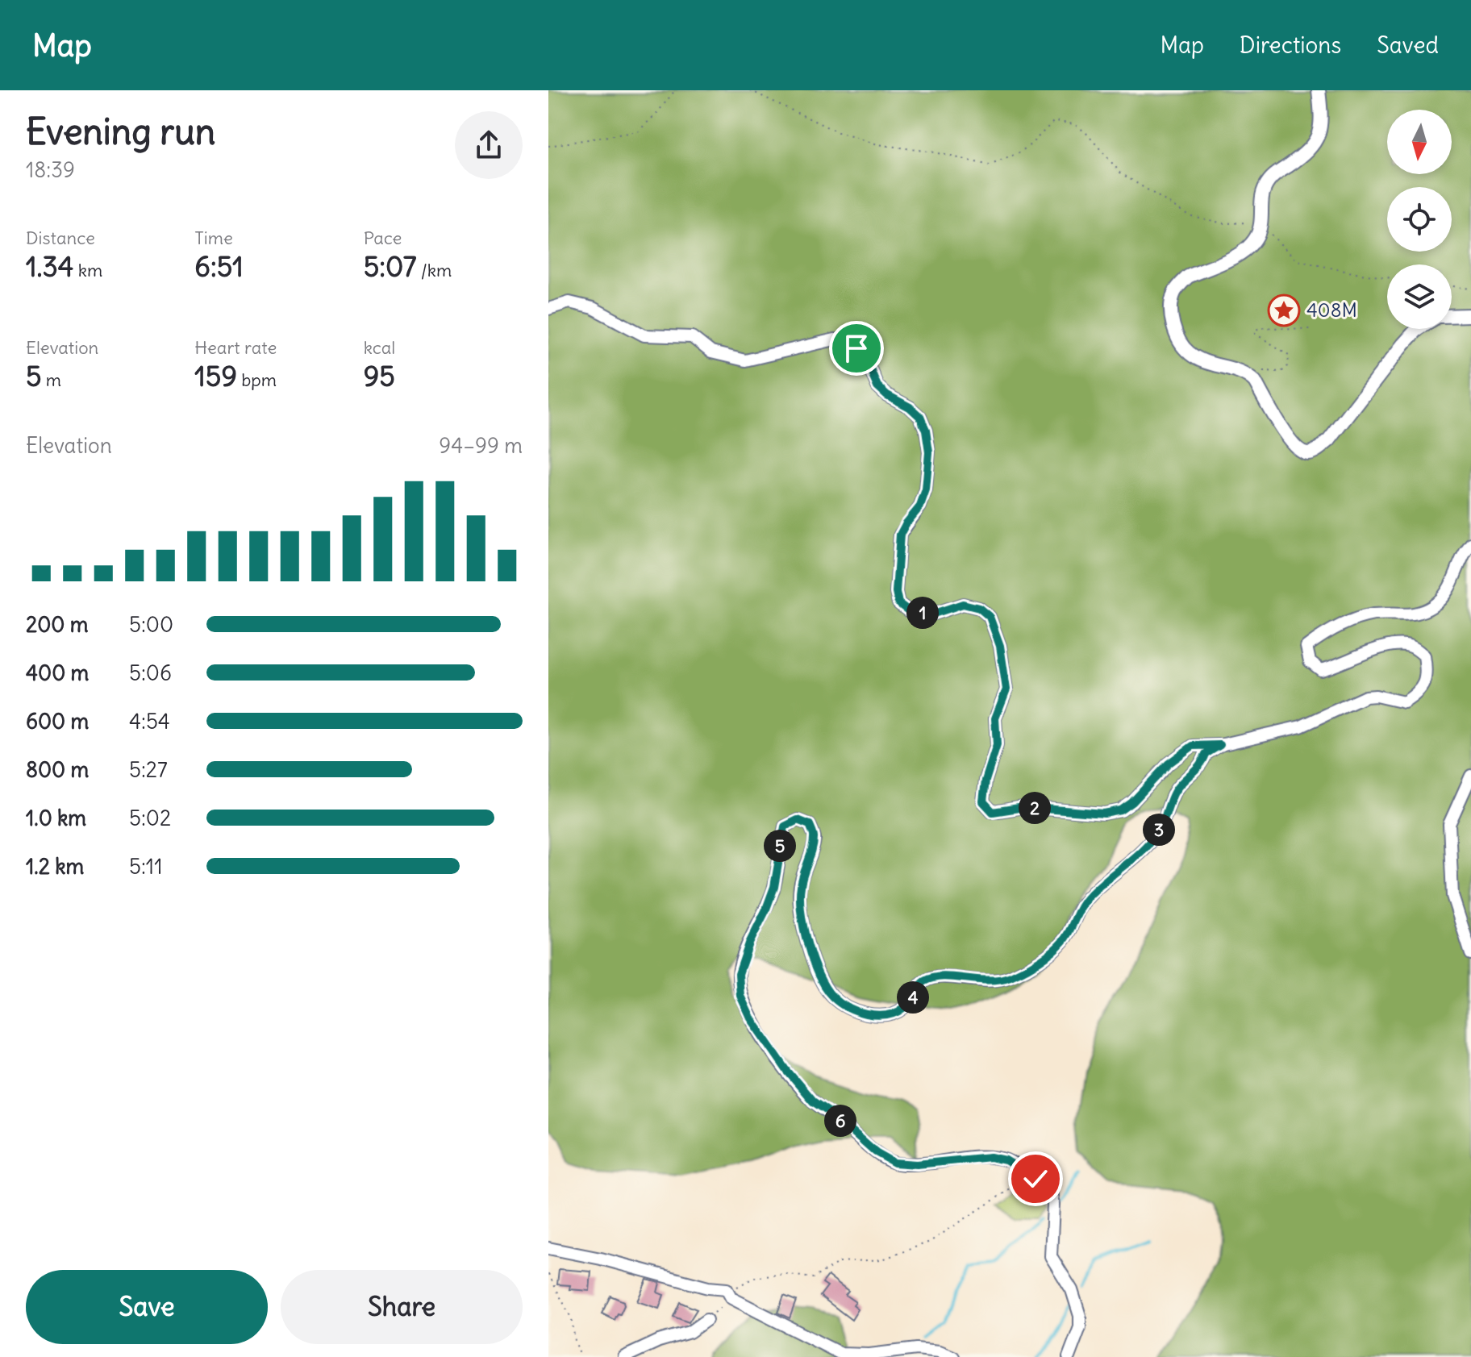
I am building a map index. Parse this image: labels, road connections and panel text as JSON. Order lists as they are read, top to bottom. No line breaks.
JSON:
{"places":{"place":["408M"]},"north":"bottom","page":{"header":"Map","nav":["Map","Directions","Saved"],"heading":["Evening run","18:39"],"stats":[["Distance","1.34 km"],["Time","6:51"],["Pace","5:07 /km"],["Elevation","5 m"],["Heart rate","159 bpm"],["kcal","95"]],"chart":["Elevation","94–99 m"],"pins":["1","2","3","5","4","6"],"list":[{"name":"200 m","note":"5:00"},{"name":"400 m","note":"5:06"},{"name":"600 m","note":"4:54"},{"name":"800 m","note":"5:27"},{"name":"1.0 km","note":"5:02"},{"name":"1.2 km","note":"5:11"}],"buttons":["Save","Share"]}}
